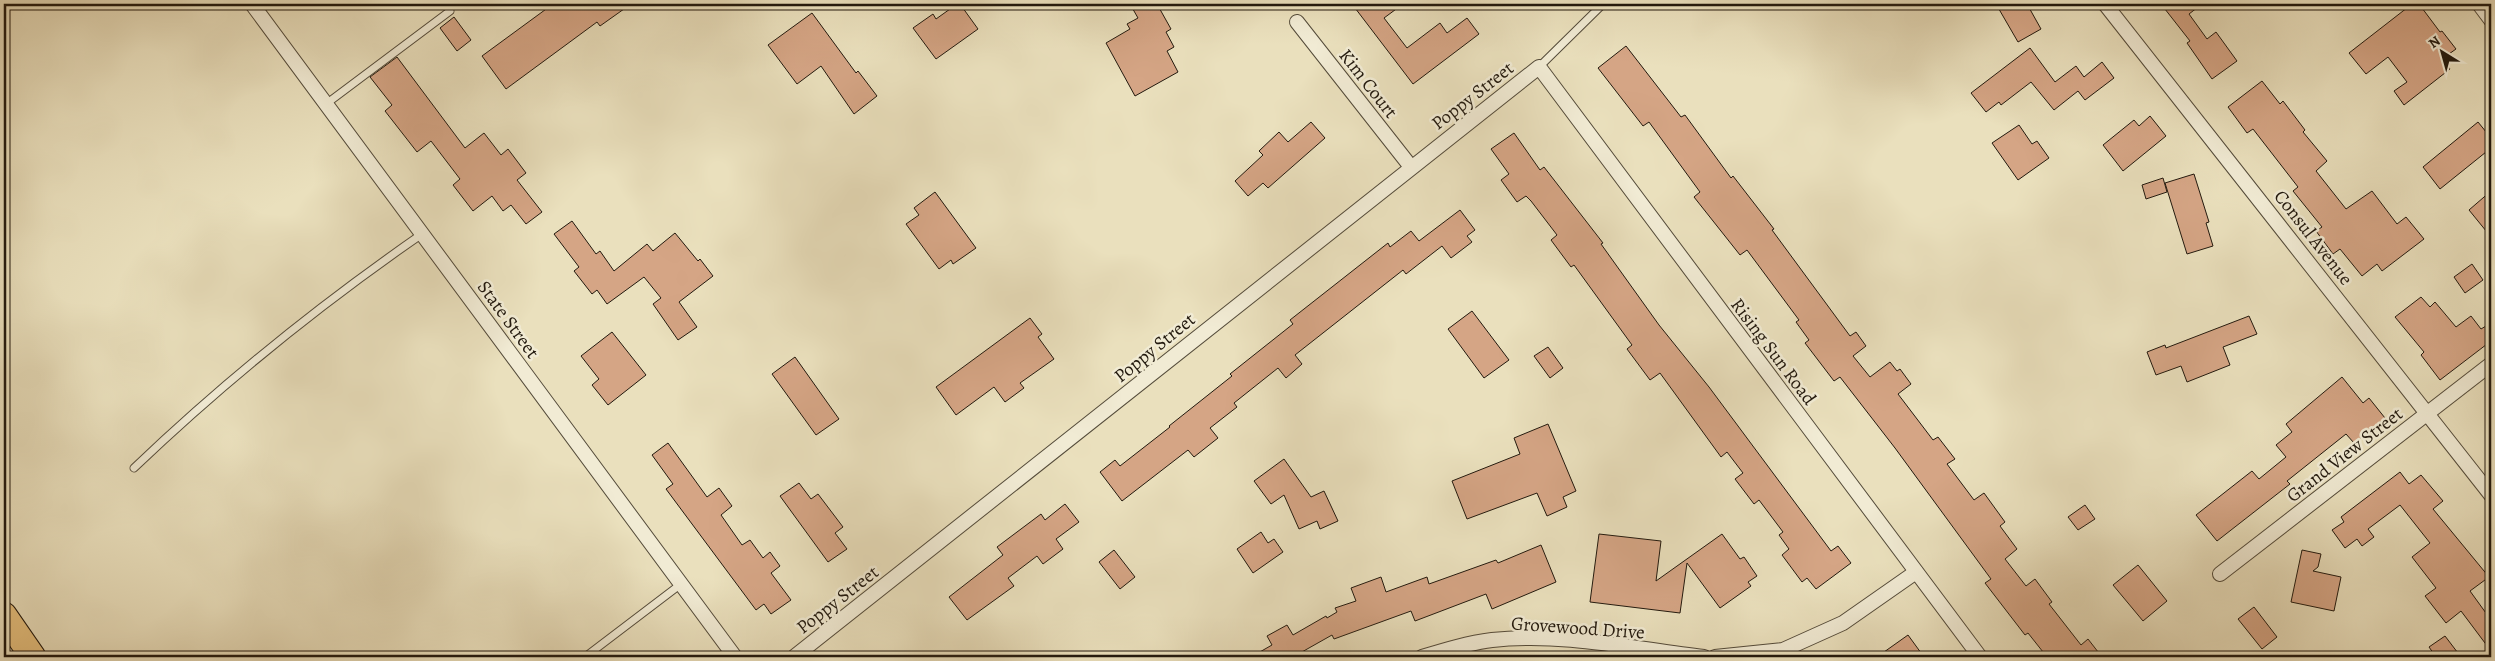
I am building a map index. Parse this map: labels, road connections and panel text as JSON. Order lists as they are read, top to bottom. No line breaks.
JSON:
{"streets":{"street":["Kim Court","Poppy Street","Consul Avenue","State Street","Rising Sun Road","Grand View Street","Grovewood Drive"]},"crossings":[["Kim Court","Poppy Street"],["Poppy Street","Rising Sun Road"],["Consul Avenue","Grand View Street"]],"north":"top left"}
